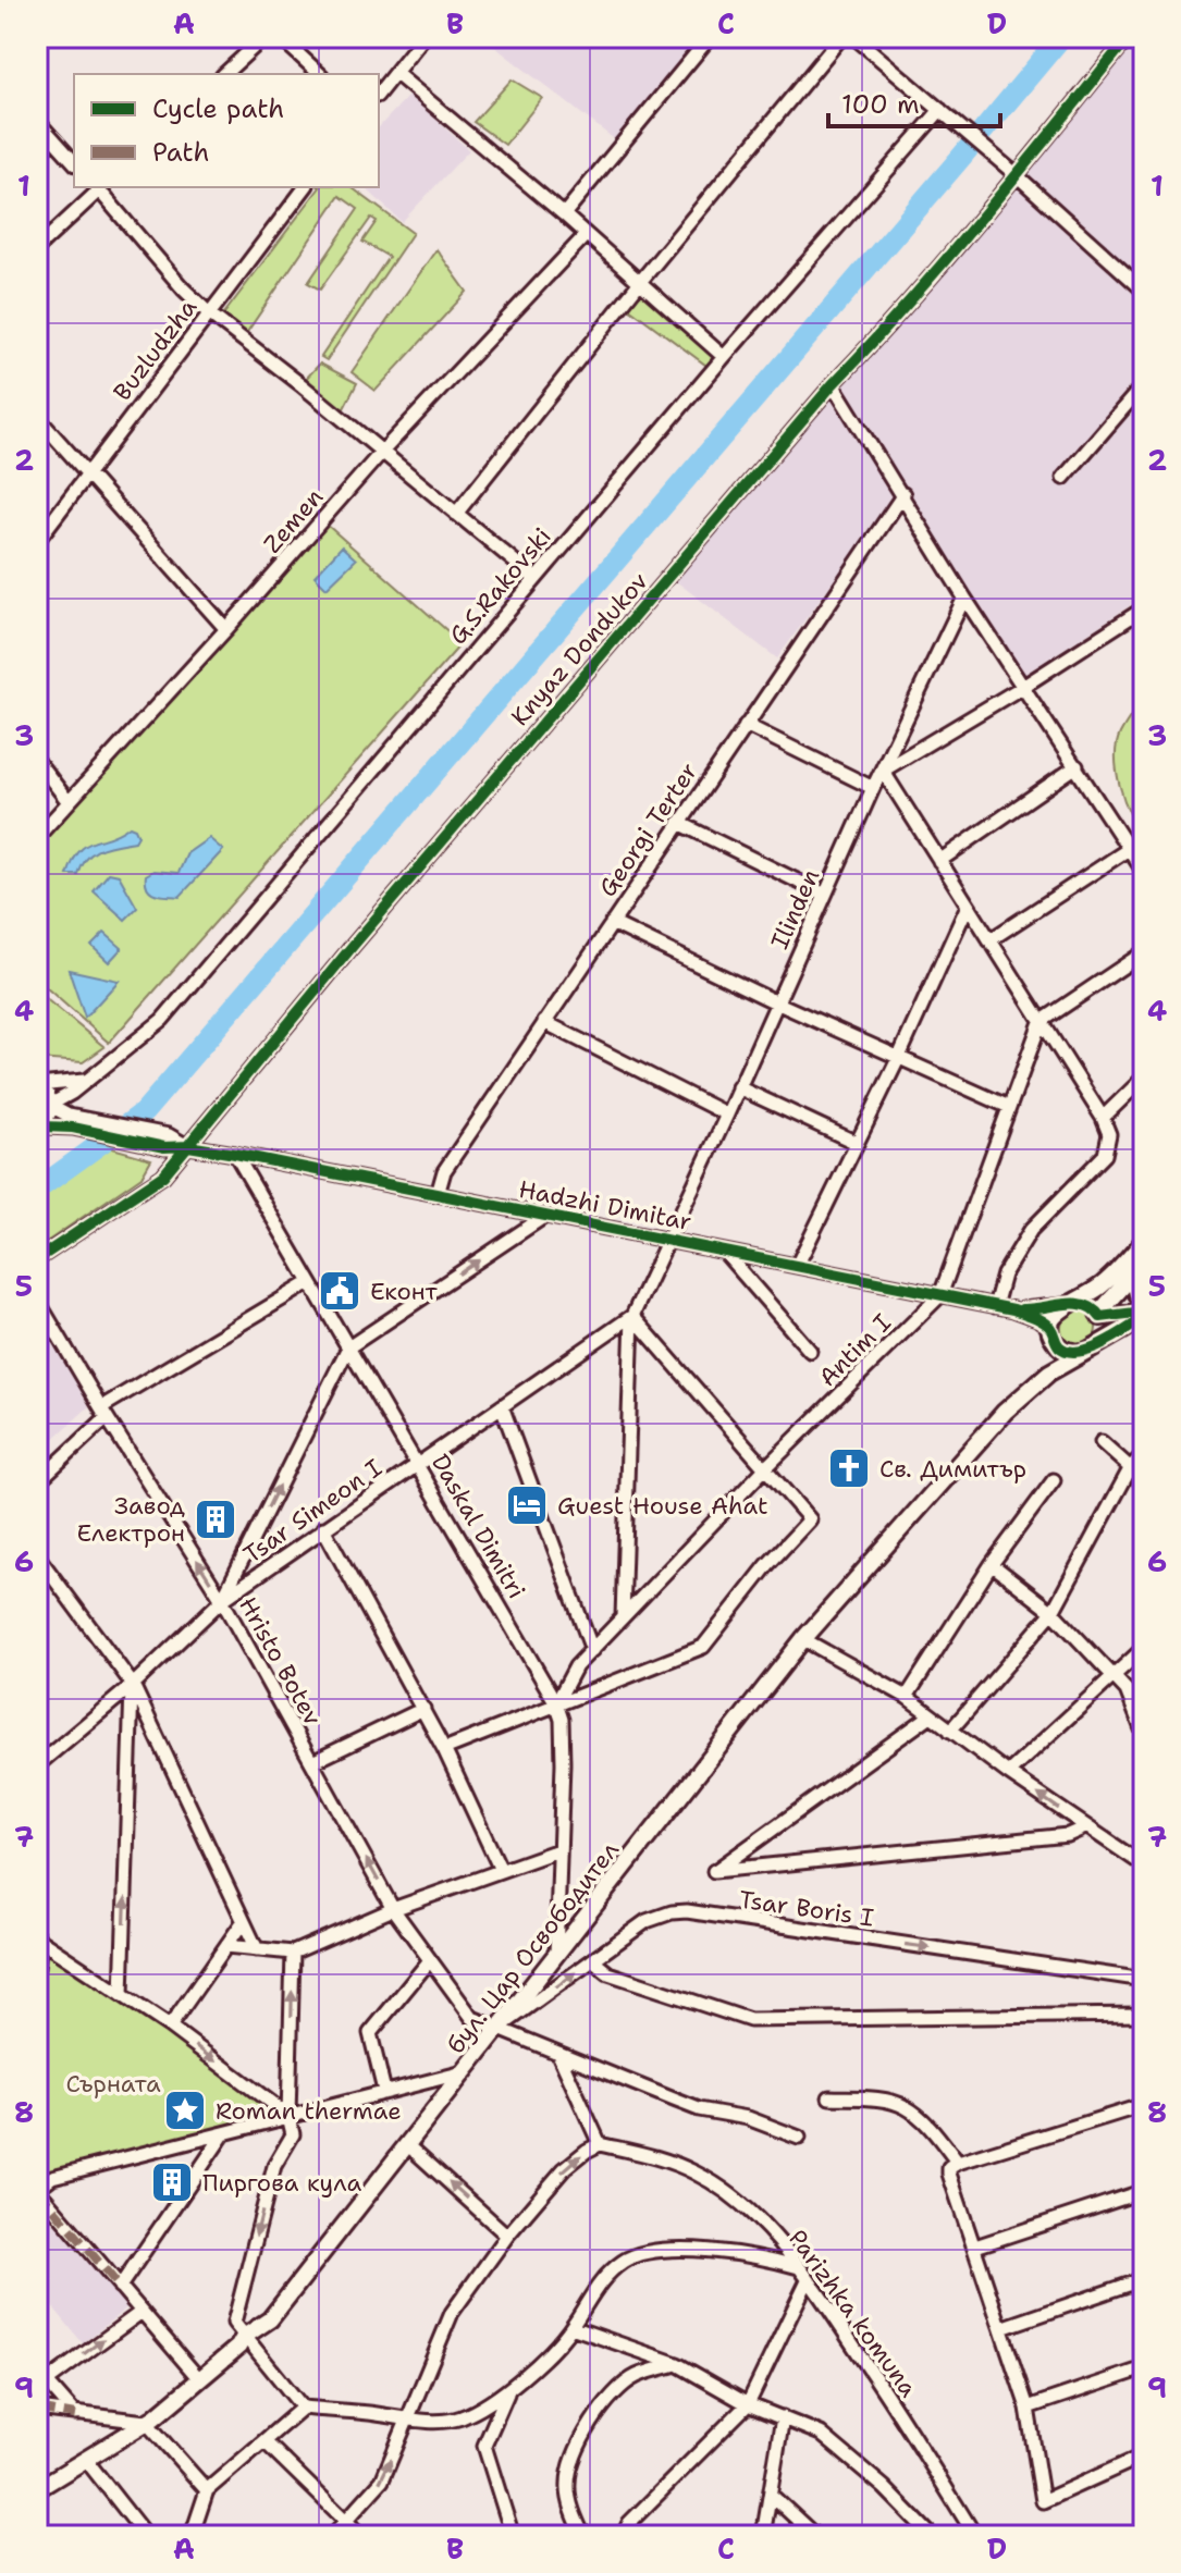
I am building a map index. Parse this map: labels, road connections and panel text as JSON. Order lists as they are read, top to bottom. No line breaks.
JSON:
{"streets":{"main road":["бул. Цар Освободител"],"street":["Buzludzha","Zemen","G.S.Rakovski","Knyaz Dondukov","Georgi Terter","Ilinden","Hadzhi Dimitar","Antim I","Tsar Simeon I","Daskal Dimitri","Hristo Botev","Tsar Boris I","Parizhka komuna"]},"crossings":[["Knyaz Dondukov","Hadzhi Dimitar"],["Georgi Terter","Hadzhi Dimitar"],["Ilinden","Hadzhi Dimitar"],["Ilinden","Tsar Simeon I"],["Hadzhi Dimitar","Antim I"],["Hadzhi Dimitar","Daskal Dimitri"],["Antim I","Daskal Dimitri"],["Tsar Simeon I","Daskal Dimitri"],["Tsar Simeon I","Hristo Botev"],["Daskal Dimitri","бул. Цар Освободител"],["Hristo Botev","Tsar Boris I"],["Hristo Botev","бул. Цар Освободител"],["Tsar Boris I","бул. Цар Освободител"]],"parks":["Сърната"],"places":{"public building":["Еконт"],"church":["Св. Димитър"],"hotel":["Guest House Ahat"],"building":["Завод Електрон","Пиргова кула"],"place":["Roman thermae"]},"legend":["Cycle path","Path"],"scale_bar":"100 m","grid":{"columns":["A","B","C","D"],"rows":["1","2","3","4","5","6","7","8","9"]}}
